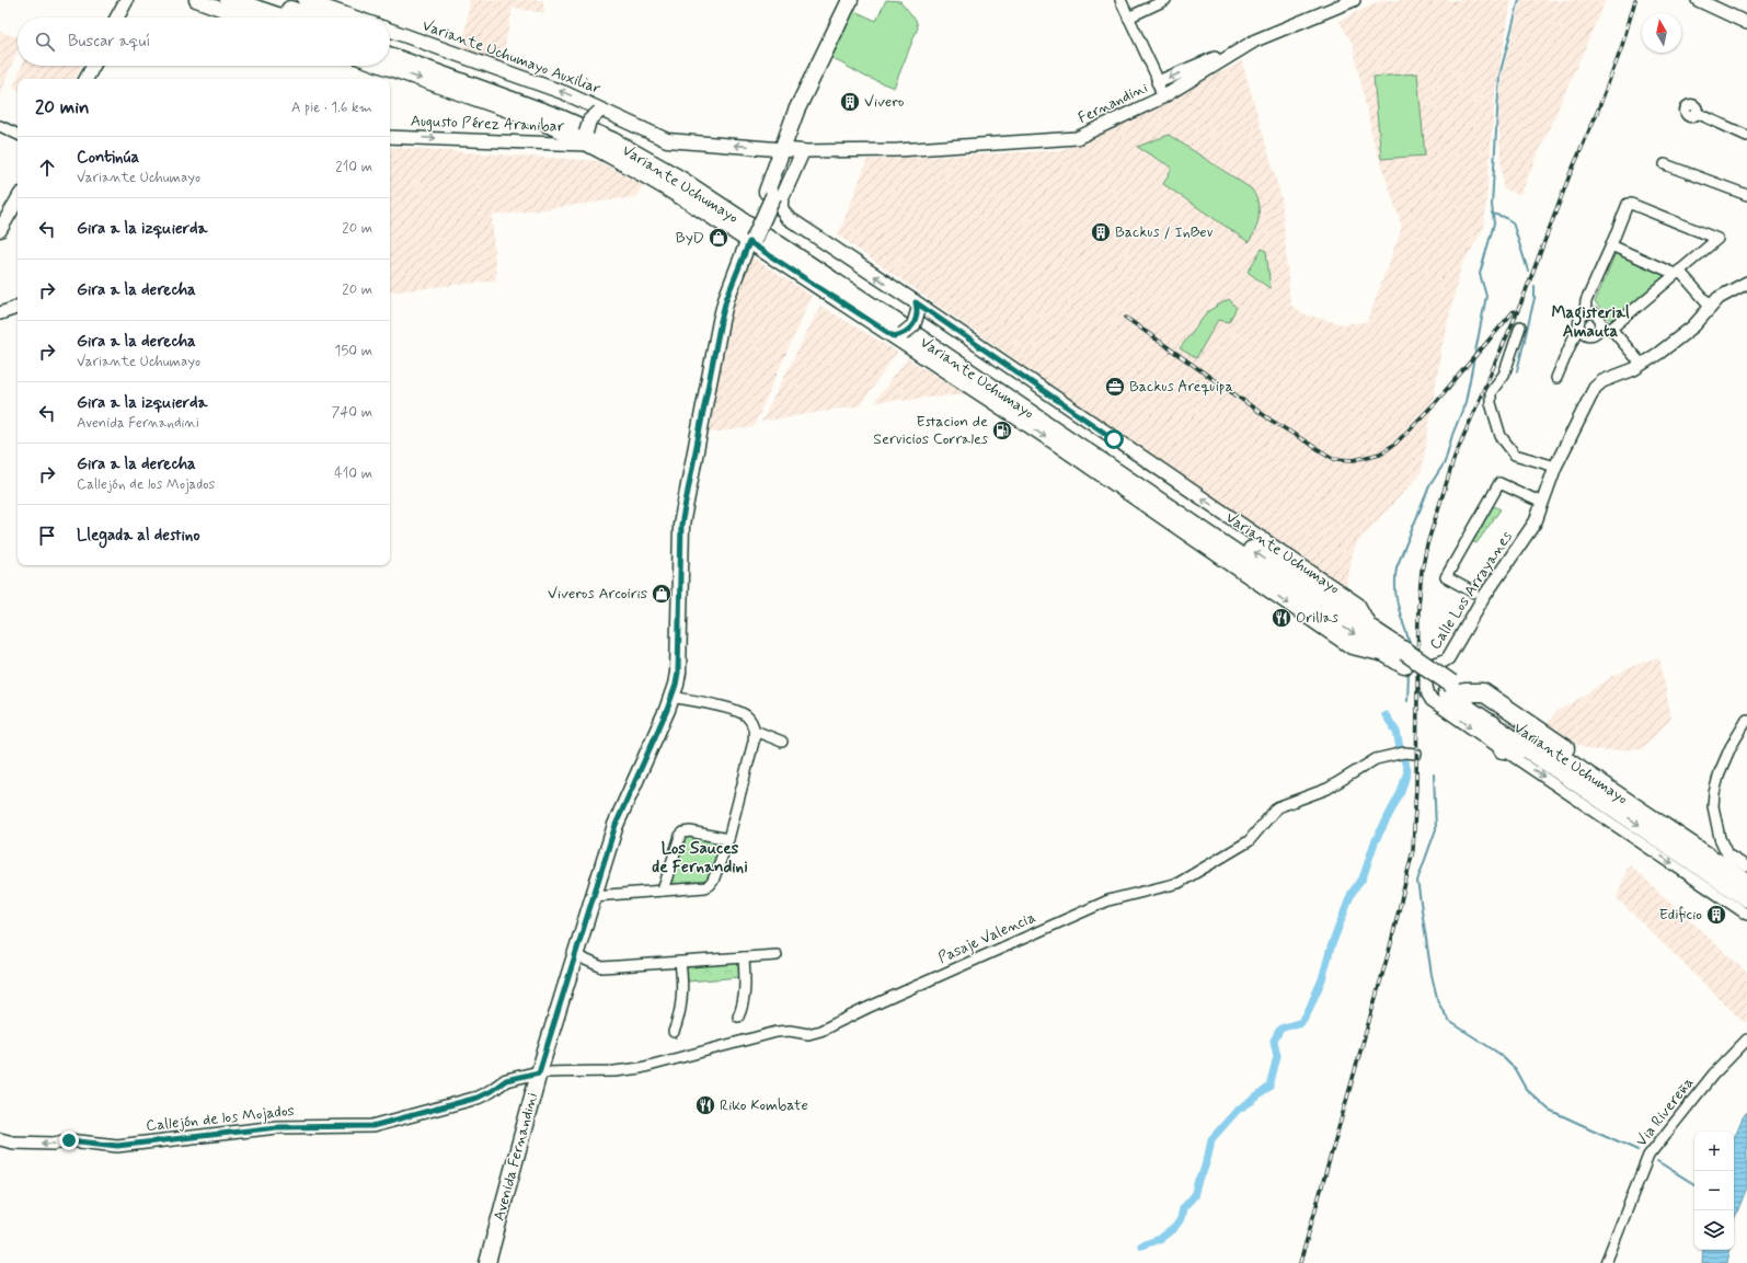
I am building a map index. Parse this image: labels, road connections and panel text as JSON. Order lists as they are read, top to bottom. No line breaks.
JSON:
{"streets":{"highway":["Variante Uchumayo"],"main road":["Variante Uchumayo Auxiliar","Avenida Fernandini"],"street":["Fernandini","Augusto Pérez Aranibar","Calle Los Arrayanes","Pasaje Valencia","Via Rivereña","Callejón de los Mojados"]},"crossings":[["Variante Uchumayo Auxiliar","Variante Uchumayo"],["Fernandini","Variante Uchumayo"],["Fernandini","Avenida Fernandini"],["Augusto Pérez Aranibar","Variante Uchumayo"],["Variante Uchumayo","Calle Los Arrayanes"],["Variante Uchumayo","Avenida Fernandini"],["Pasaje Valencia","Callejón de los Mojados"],["Pasaje Valencia","Avenida Fernandini"],["Callejón de los Mojados","Avenida Fernandini"]],"one_way":["Augusto Pérez Aranibar","Callejón de los Mojados"],"districts":["Magisterial Amauta","Los Sauces de Fernandini"],"places":{"building":["Vivero","Backus / InBev","Edificio"],"shop":["ByD","Viveros Arcoiris"],"office":["Backus Arequipa"],"fuel station":["Estacion de Servicios Corrales"],"restaurant":["Orillas","Riko Kombate"]},"north":"top","page":{"search":"Buscar aquí","heading":["20 min","A pie · 1.6 km"],"list":[["Continúa","Variante Uchumayo","210 m"],["Gira a la izquierda","20 m"],["Gira a la derecha","20 m"],["Gira a la derecha","Variante Uchumayo","150 m"],["Gira a la izquierda","Avenida Fernandini","740 m"],["Gira a la derecha","Callejón de los Mojados","410 m"],"Llegada al destino"],"map_buttons":["+","−"]}}
